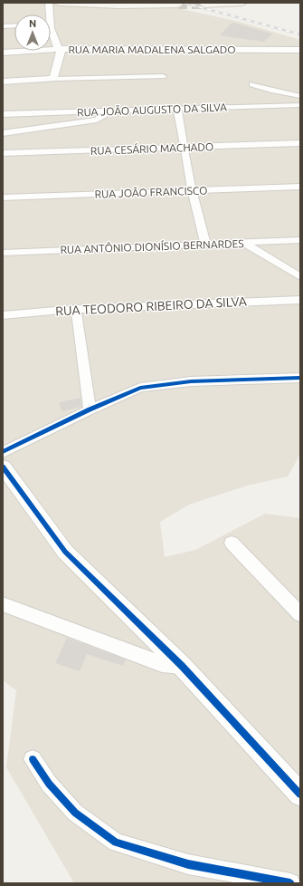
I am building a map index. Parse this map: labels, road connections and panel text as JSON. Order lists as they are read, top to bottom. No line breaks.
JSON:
{"streets":{"street":["RUA MARIA MADALENA SALGADO","RUA JOÃO AUGUSTO DA SILVA","RUA CESÁRIO MACHADO","RUA JOÃO FRANCISCO","RUA ANTÔNIO DIONÍSIO BERNARDES","RUA TEODORO RIBEIRO DA SILVA"]},"north":"top"}
